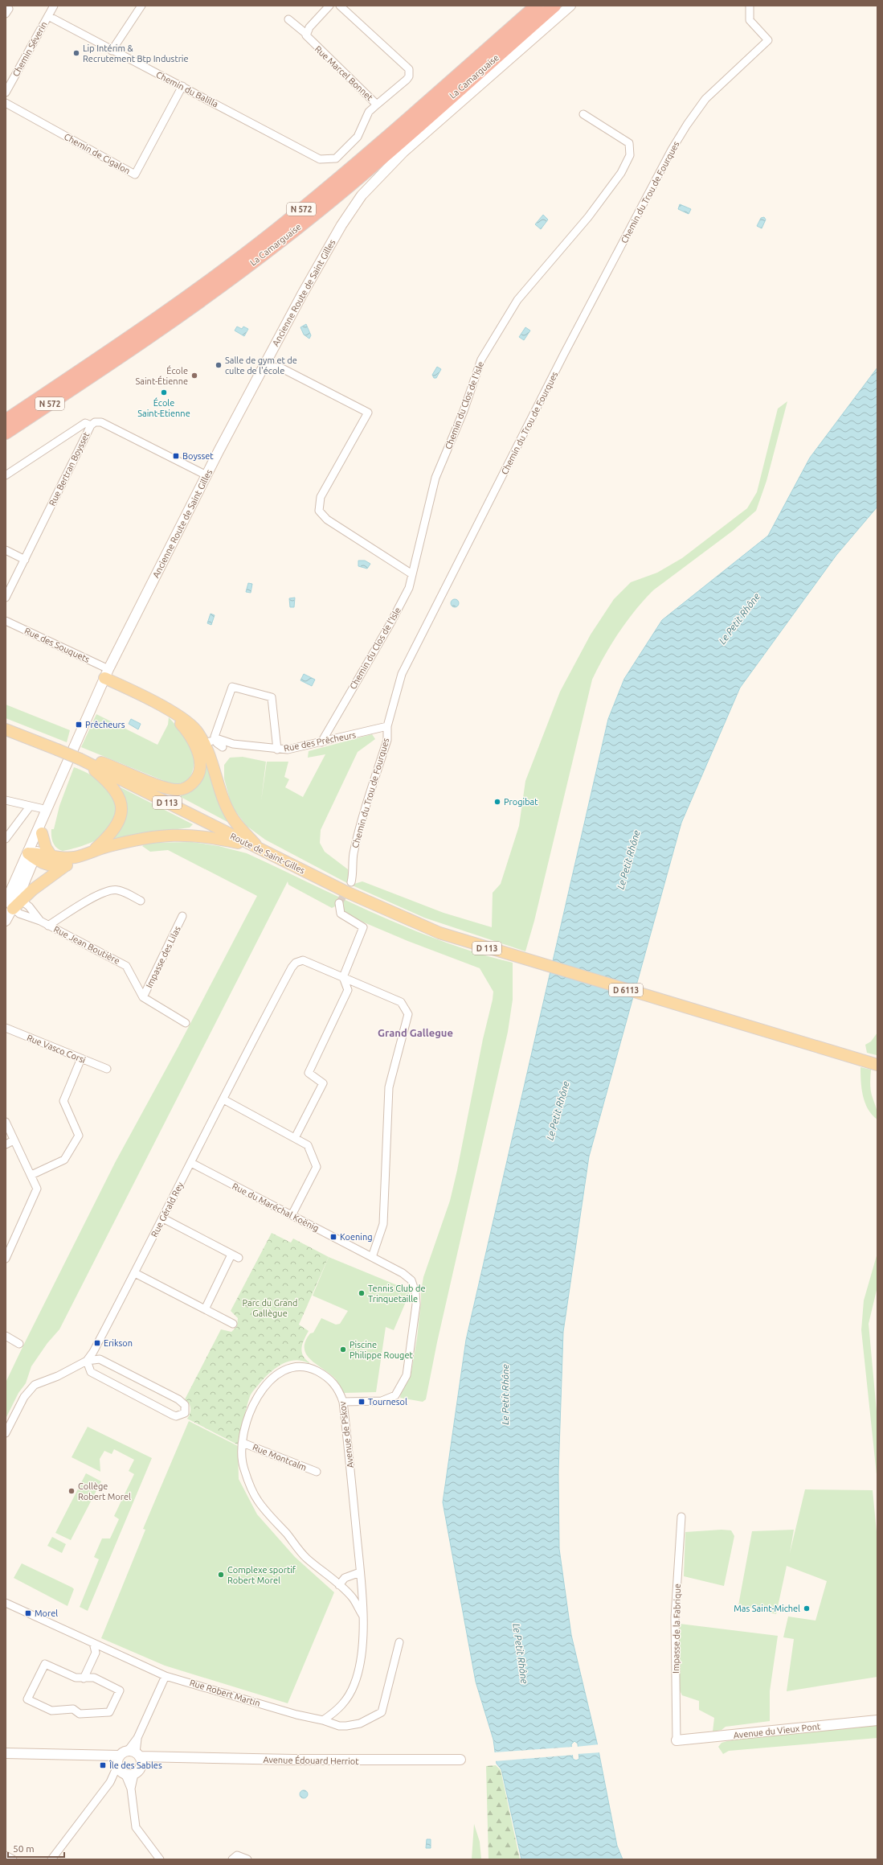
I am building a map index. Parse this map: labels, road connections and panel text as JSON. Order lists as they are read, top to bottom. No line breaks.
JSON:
{"streets":{"highway":["La Camarguaise","N 572"],"main road":["D 113","Route de Saint-Gilles","D 6113"],"street":["Chemin Séverin","Rue Marcel Bonnet","Chemin du Balilla","Chemin de Cigalon","Chemin du Trou de Fourques","Ancienne Route de Saint Gilles","Chemin du Clos de l'Isle","Rue Bertran Boysset","Rue des Souquets","Rue des Prêcheurs","Rue Jean Boutière","Impasse des Lilas","Rue Vasco Corsi","Rue du Maréchal Koënig","Rue Gérald Rey","Avenue de Pskov","Rue Montcalm","Impasse de la Fabrique","Rue Robert Martin","Avenue du Vieux Pont","Avenue Édouard Herriot"]},"crossings":[["Chemin Séverin","Chemin du Balilla"],["Rue Marcel Bonnet","Chemin du Balilla"],["Chemin du Balilla","Chemin de Cigalon"],["Chemin du Trou de Fourques","Rue des Prêcheurs"],["Ancienne Route de Saint Gilles","Rue Bertran Boysset"],["Ancienne Route de Saint Gilles","Rue des Souquets"],["Chemin du Clos de l'Isle","Rue des Prêcheurs"],["Route de Saint-Gilles","D 6113"],["Rue Jean Boutière","Impasse des Lilas"],["Rue du Maréchal Koënig","Rue Gérald Rey"],["Rue du Maréchal Koënig","Avenue de Pskov"],["Avenue de Pskov","Rue Montcalm"],["Avenue de Pskov","Rue Robert Martin"],["Impasse de la Fabrique","Avenue du Vieux Pont"]],"districts":["Grand Gallegue"],"water":["Le Petit Rhône"],"parks":["Parc du Grand Gallègue"],"places":{"other":["Lip Intérim & Recrutement Btp Industrie","Salle de gym et de culte de l'école","École Saint-Étienne","École Saint-Etienne","Progibat","Tennis Club de Trinquetaille","Piscine Philippe Rouget","Collège Robert Morel","Complexe sportif Robert Morel","Mas Saint-Michel"],"transit":["Boysset","Prêcheurs","Koening","Erikson","Tournesol","Morel","Île des Sables"]},"scale_bar":"50 m"}
